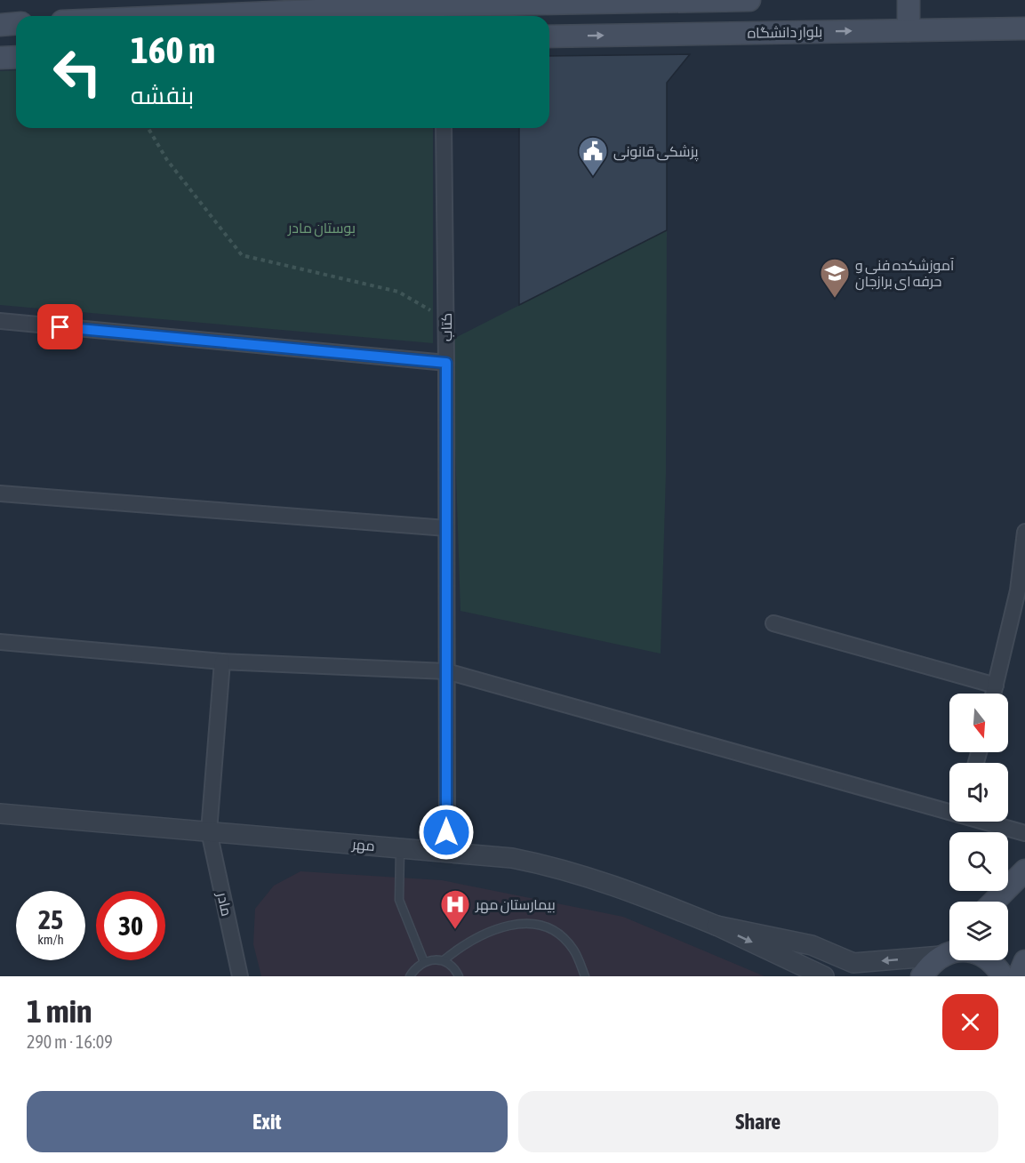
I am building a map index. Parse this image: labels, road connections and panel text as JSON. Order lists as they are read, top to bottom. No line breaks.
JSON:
{"streets":{"main road":["بلوار دانشگاه"],"street":["کتاب","مهر","مادر"]},"crossings":[["کتاب","مهر"],["مهر","مادر"]],"parks":["بوستان مادر"],"places":{"public building":["پزشکی قانونی"],"school or university":["آموزشکده فنی و حرفه ای برازجان"],"hospital":["بیمارستان مهر"]},"north":"bottom","page":{"turn":["160 m","بنفشه"],"speed":"25 km/h","limit":"30","heading":["1 min","290 m · 16:09"],"buttons":["Exit","Share"]}}
